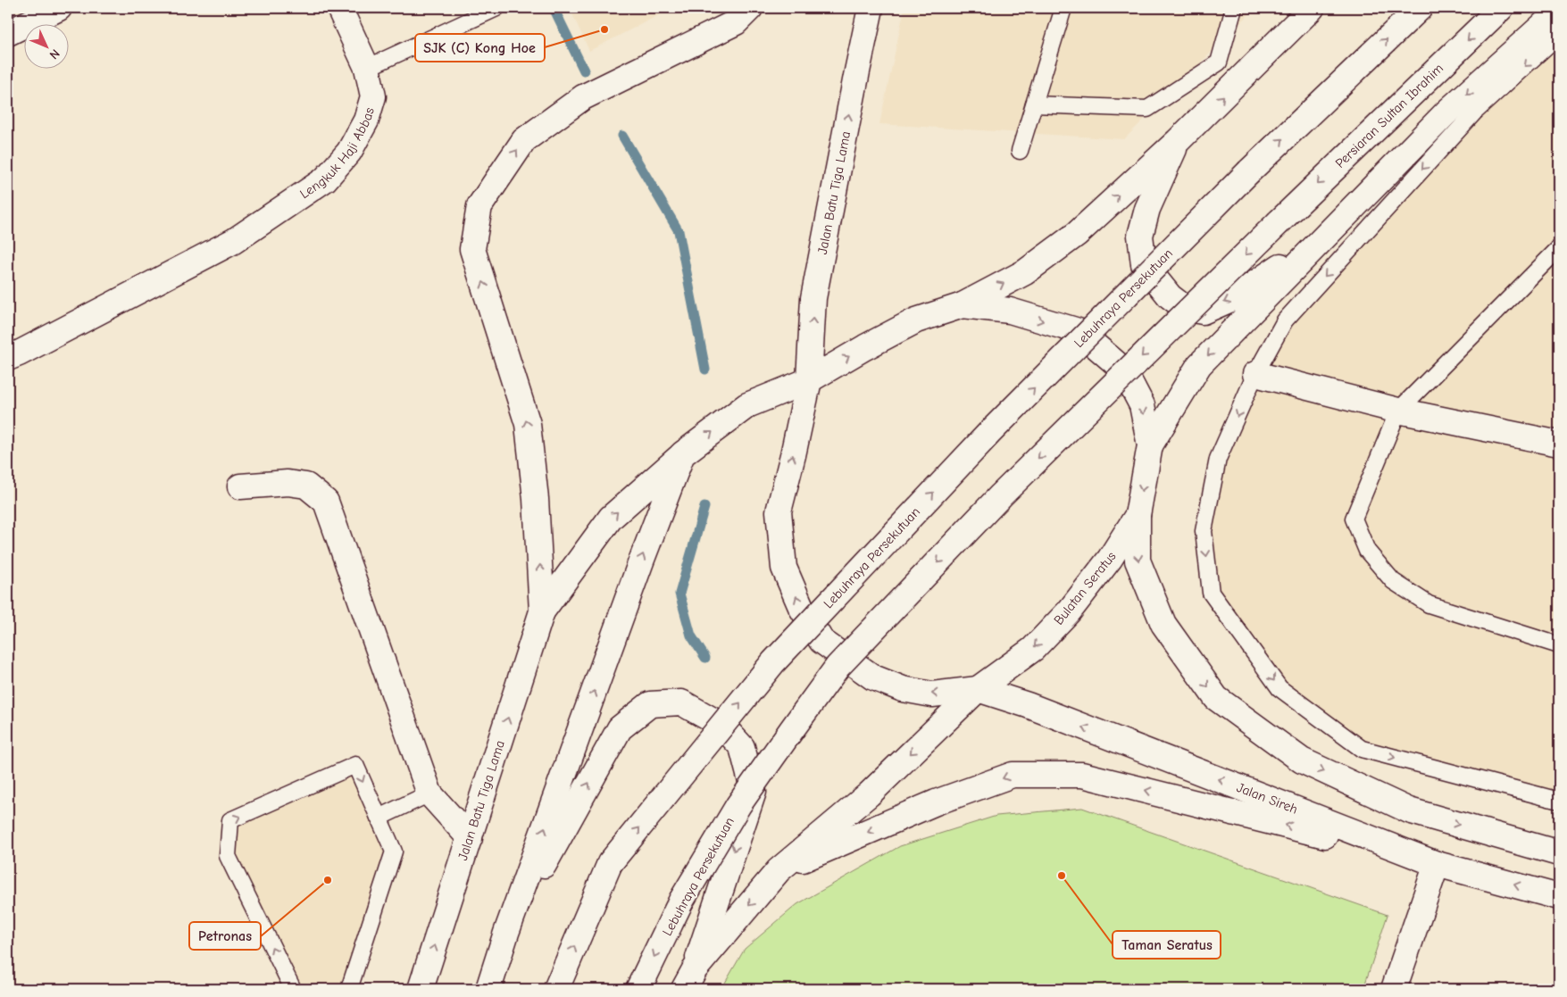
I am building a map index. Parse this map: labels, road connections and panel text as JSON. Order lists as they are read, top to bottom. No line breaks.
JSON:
{"streets":{"main road":["Persiaran Sultan Ibrahim","Lengkuk Haji Abbas","Jalan Batu Tiga Lama","Lebuhraya Persekutuan","Bulatan Seratus","Jalan Sireh"]},"crossings":[["Persiaran Sultan Ibrahim","Lebuhraya Persekutuan"],["Jalan Batu Tiga Lama","Bulatan Seratus"],["Bulatan Seratus","Jalan Sireh"]],"one_way":["Jalan Sireh"],"places":["SJK (C) Kong Hoe","Taman Seratus","Petronas"],"north":"bottom right"}
